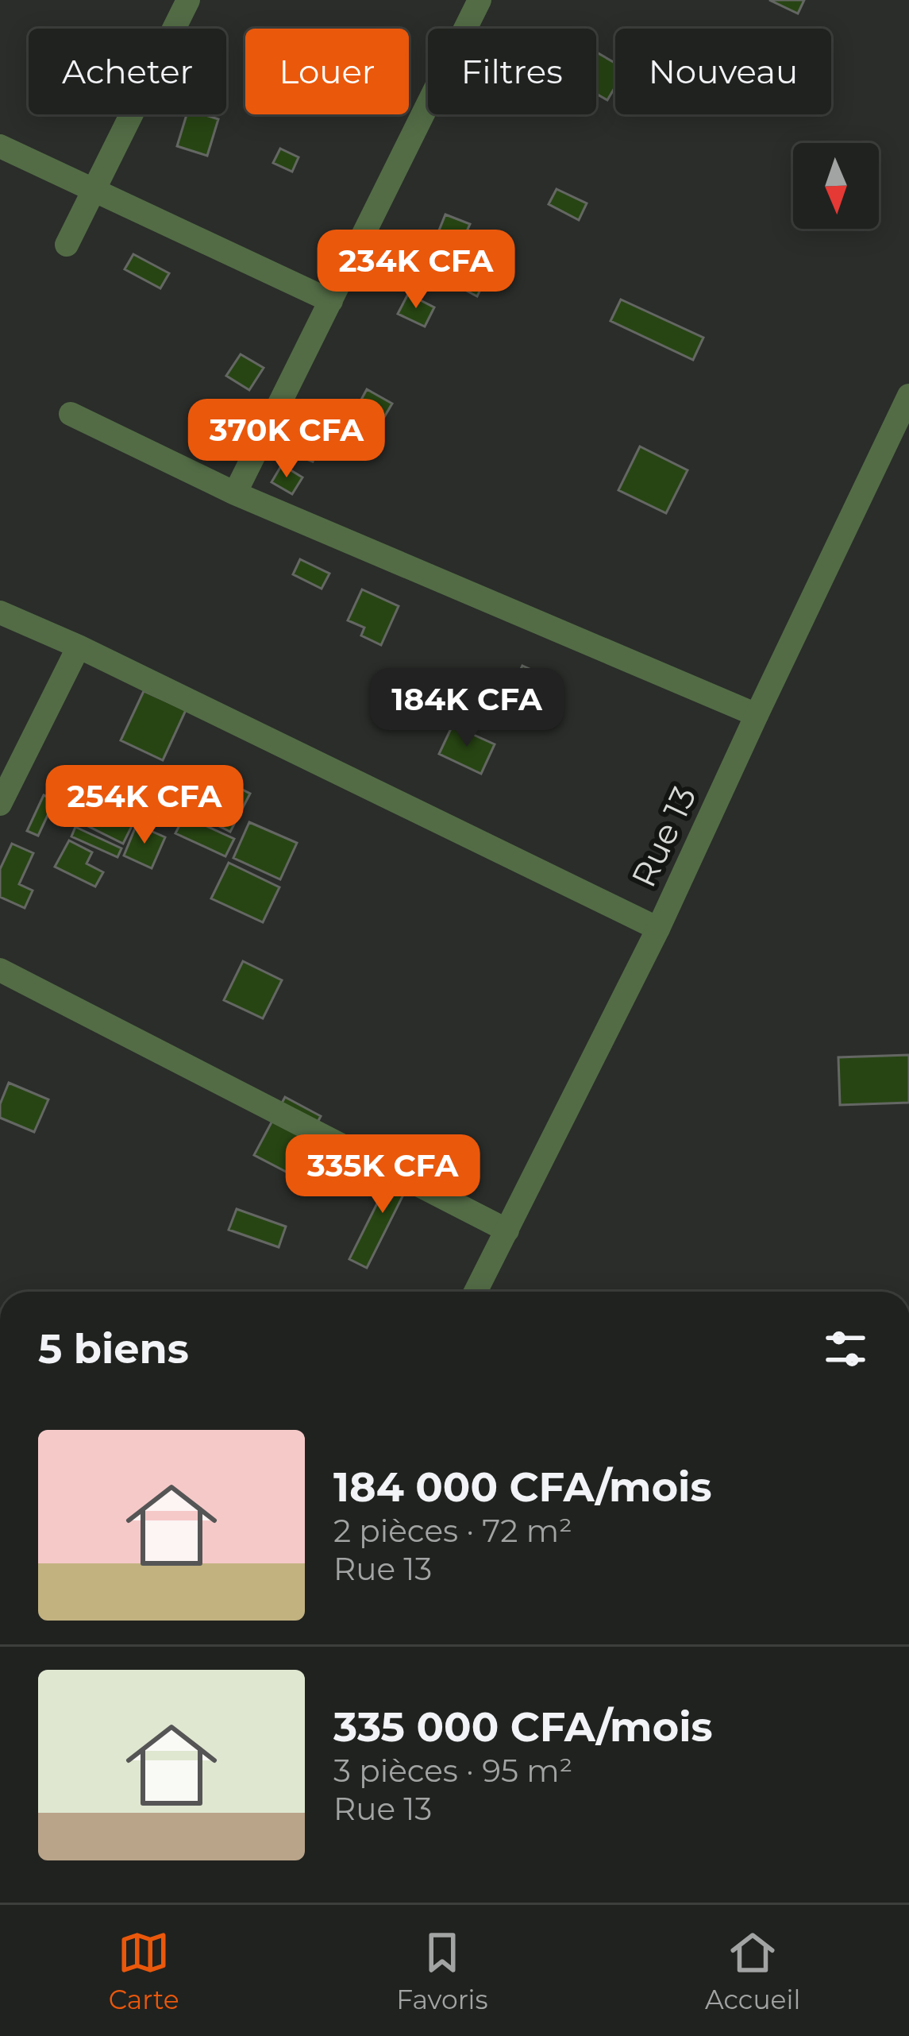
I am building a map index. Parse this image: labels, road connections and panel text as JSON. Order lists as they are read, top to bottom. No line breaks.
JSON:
{"streets":{"street":["Rue 13"]},"north":"bottom","page":{"chip":["Acheter","Louer","Filtres","Nouveau"],"price":["234K CFA","370K CFA","184K CFA","254K CFA","335K CFA"],"heading":"5 biens","list":[{"name":"184 000 CFA/mois","note":"2 pièces · 72 m² · Rue 13"},{"name":"335 000 CFA/mois","note":"3 pièces · 95 m² · Rue 13"}],"tabs":["Carte","Favoris","Accueil"]}}
